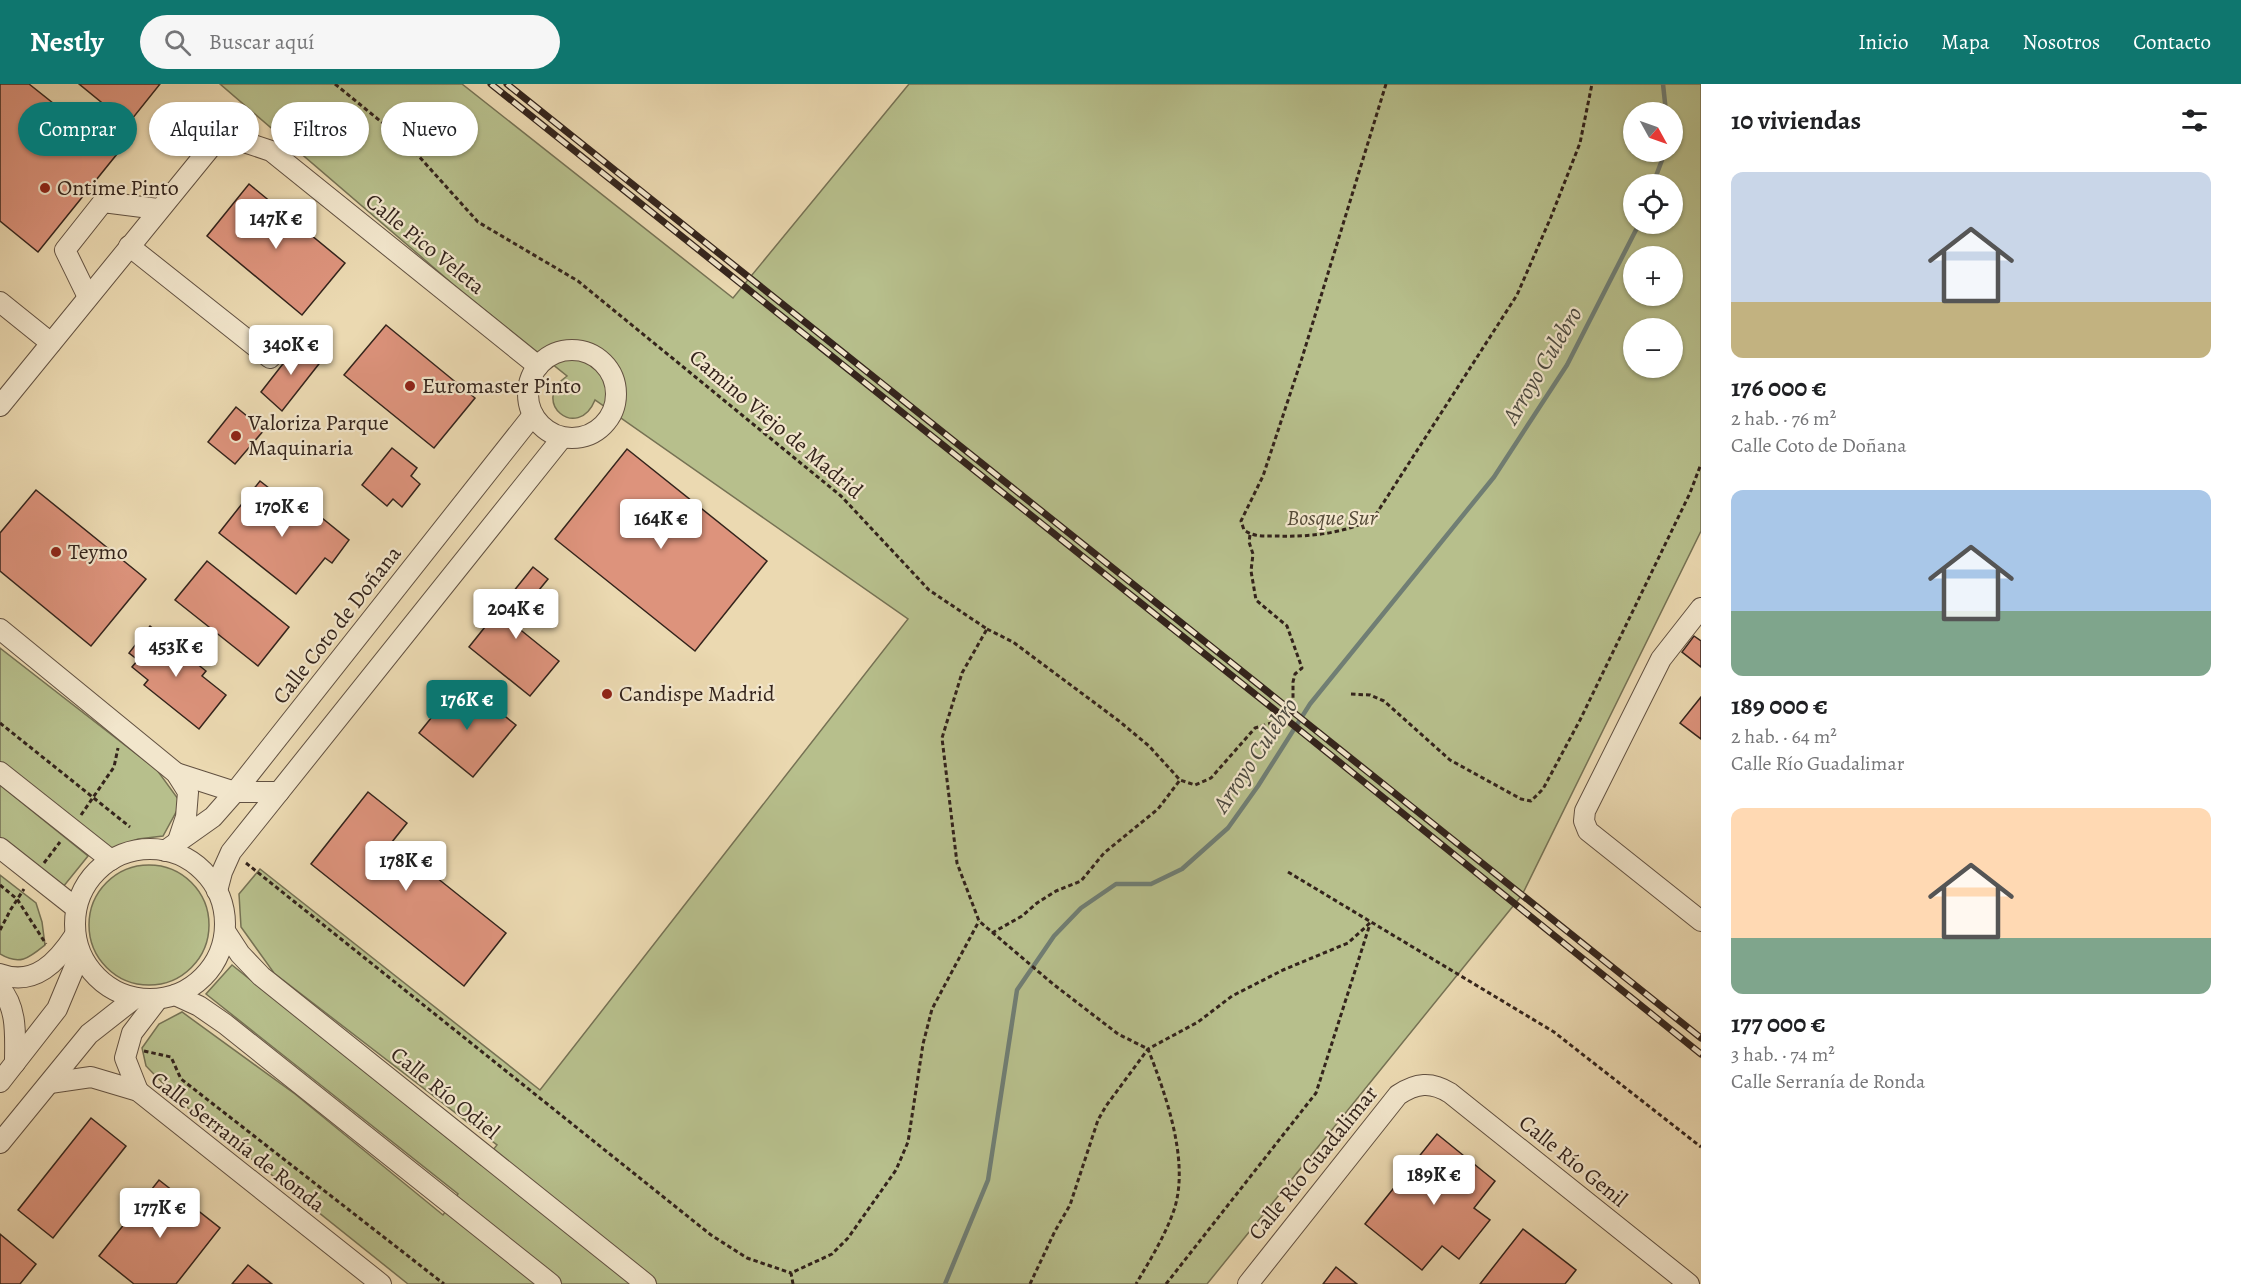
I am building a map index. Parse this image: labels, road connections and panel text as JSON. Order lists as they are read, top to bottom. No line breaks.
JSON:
{"streets":{"street":["Calle Pico Veleta","Calle Coto de Doñana","Calle Río Odiel","Calle Serranía de Ronda","Calle Río Genil","Calle Río Guadalimar"],"path":["Camino Viejo de Madrid"]},"crossings":[["Calle Pico Veleta","Calle Coto de Doñana"],["Calle Coto de Doñana","Calle Río Odiel"],["Calle Río Genil","Calle Río Guadalimar"]],"water":["Arroyo Culebro"],"parks":["Bosque Sur"],"places":["Ontime Pinto","Euromaster Pinto","Valoriza Parque Maquinaria","Teymo","Candispe Madrid"],"north":"bottom right","page":{"header":"Nestly","search":"Buscar aquí","nav":["Inicio","Mapa","Nosotros","Contacto"],"heading":"10 viviendas","map_buttons":["+","−"],"chip":["Comprar","Alquilar","Filtros","Nuevo"],"list":[{"name":"176 000 €","note":"2 hab. · 76 m² · Calle Coto de Doñana"},{"name":"189 000 €","note":"2 hab. · 64 m² · Calle Río Guadalimar"},{"name":"177 000 €","note":"3 hab. · 74 m² · Calle Serranía de Ronda"}],"price":["147K €","340K €","170K €","164K €","204K €","453K €","176K €","178K €","189K €","177K €"]}}
